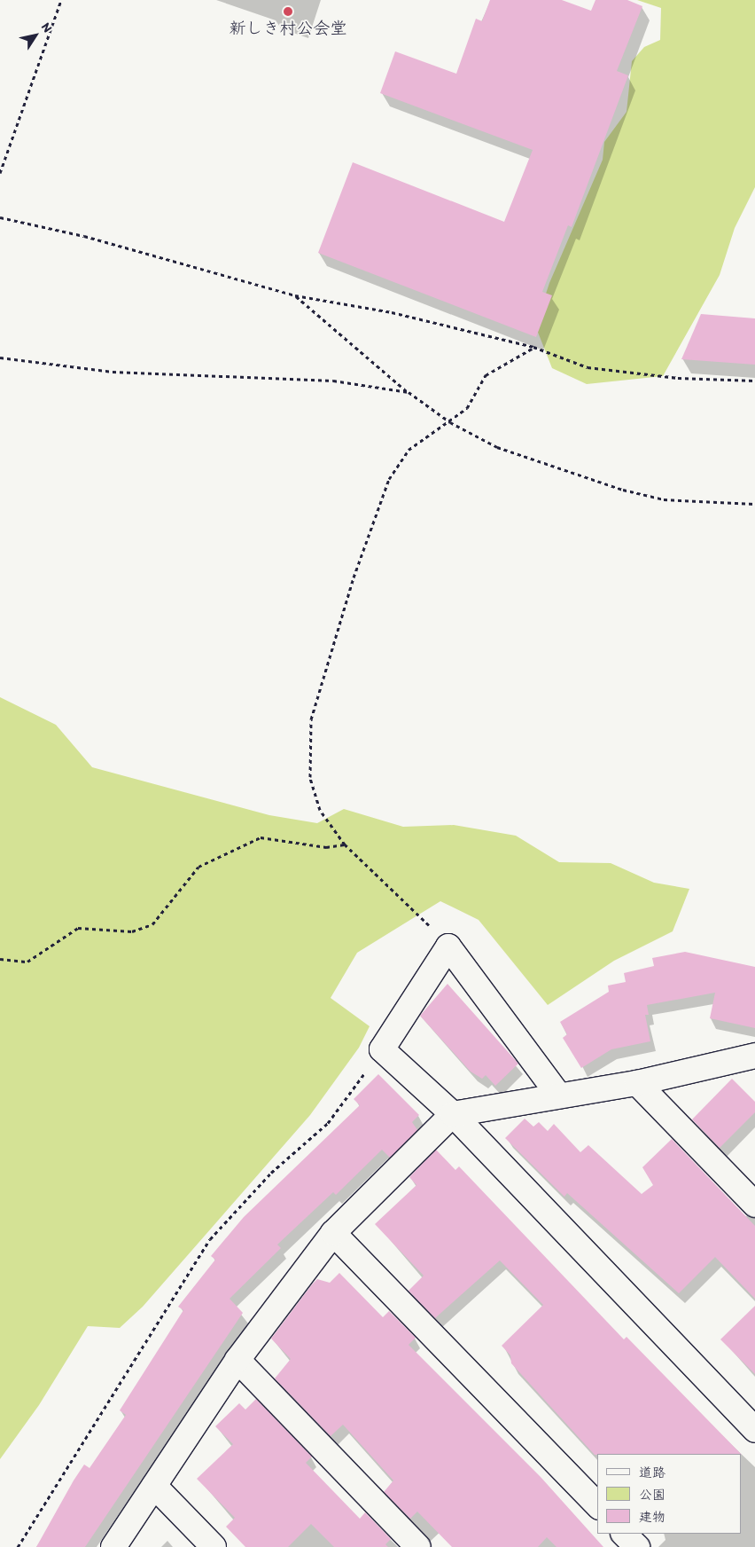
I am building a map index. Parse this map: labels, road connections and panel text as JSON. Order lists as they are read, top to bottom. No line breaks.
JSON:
{"places":["新しき村公会堂"],"legend":["道路","公園","建物"],"north":"top right"}
